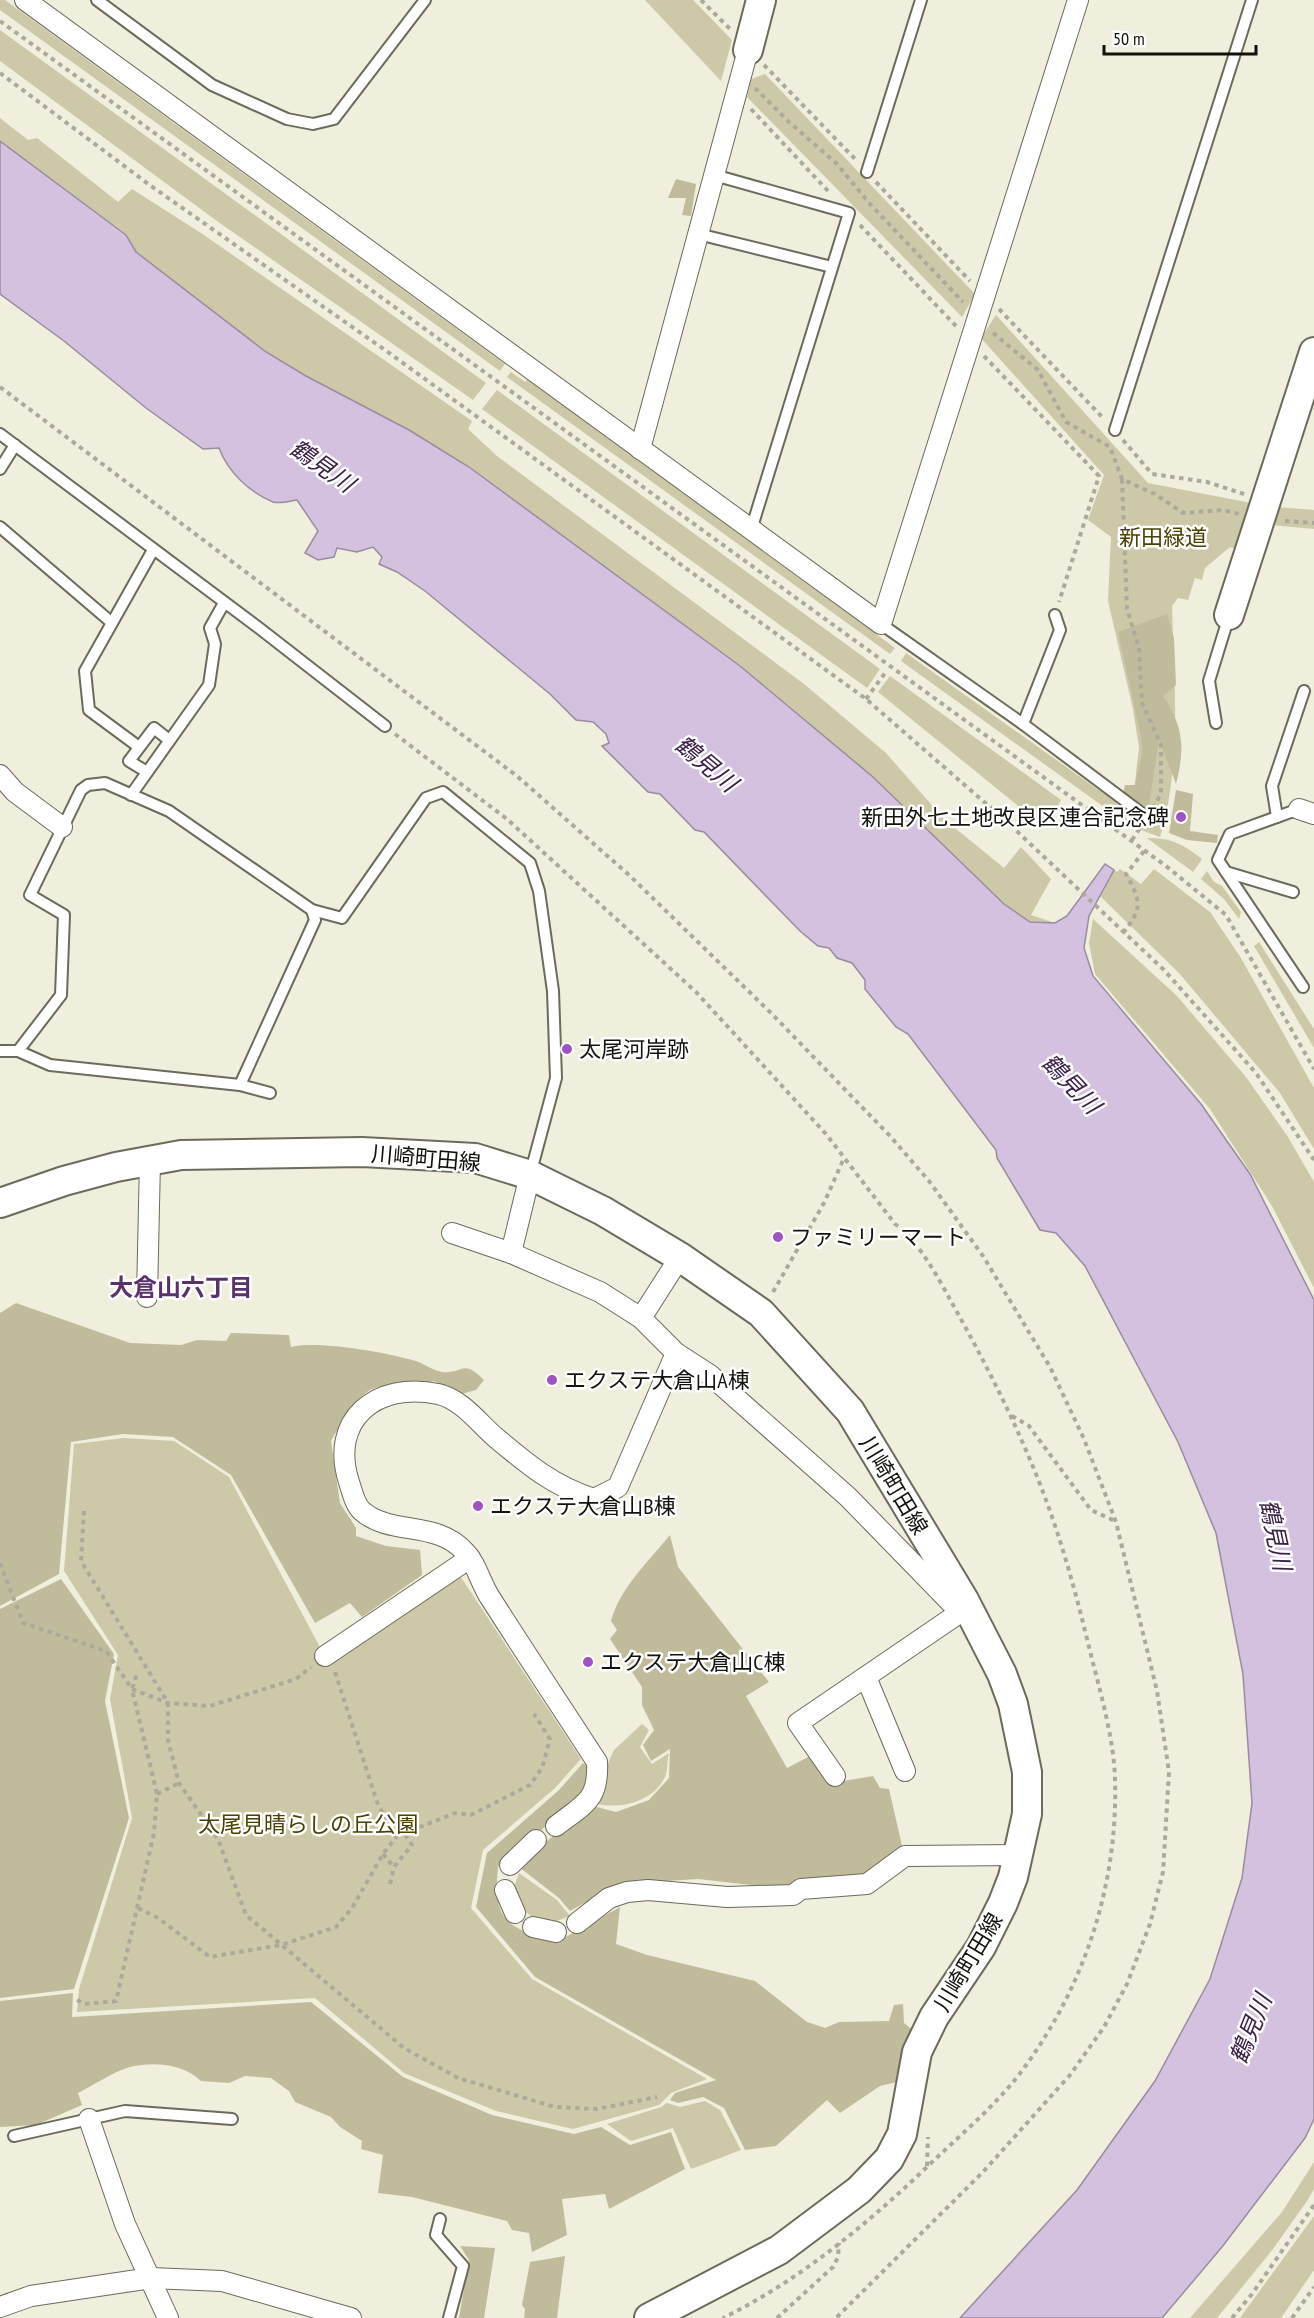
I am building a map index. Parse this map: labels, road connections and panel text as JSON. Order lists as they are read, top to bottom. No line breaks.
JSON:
{"streets":{"main road":["川崎町田線"]},"districts":["大倉山六丁目"],"water":["鶴見川"],"parks":["新田緑道","太尾見晴らしの丘公園"],"places":["新田外七土地改良区連合記念碑","太尾河岸跡","ファミリーマート","エクステ大倉山A棟","エクステ大倉山B棟","エクステ大倉山C棟"],"scale_bar":"50 m"}
